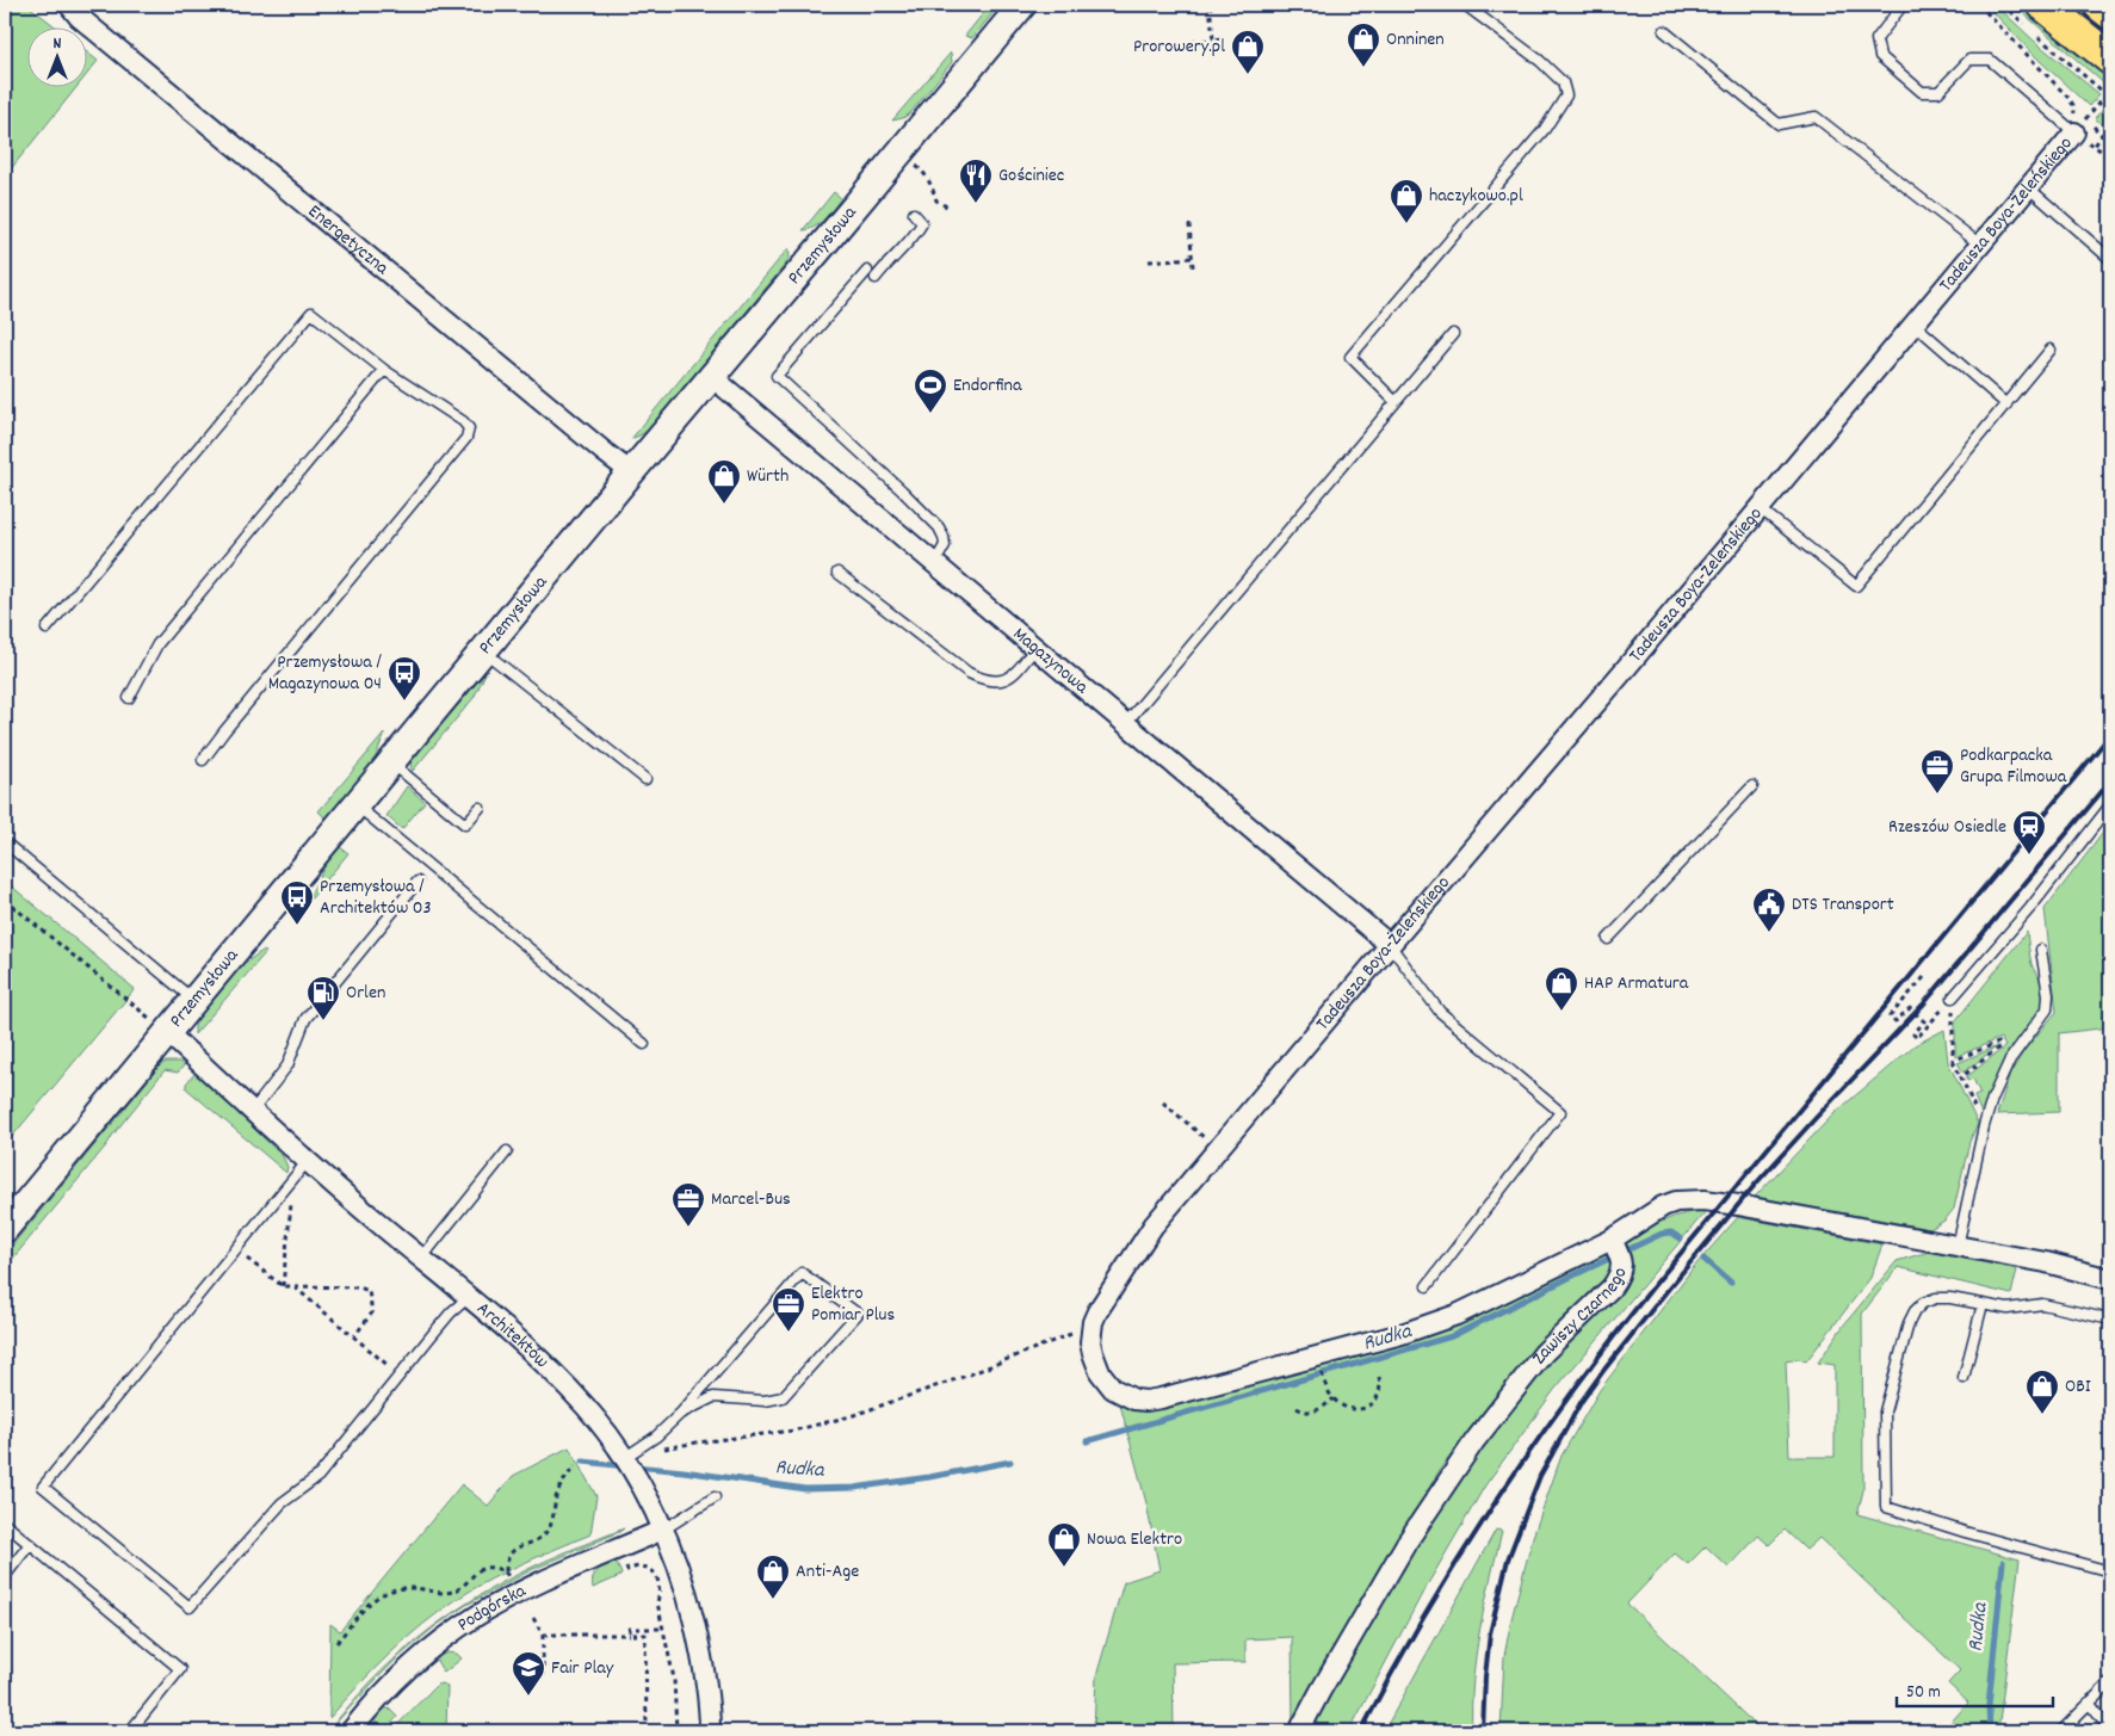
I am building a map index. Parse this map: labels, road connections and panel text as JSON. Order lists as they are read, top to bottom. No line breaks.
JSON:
{"streets":{"street":["Tadeusza Boya-Żeleńskiego","Energetyczna","Przemysłowa","Magazynowa","Zawiszy Czarnego","Architektów","Podgórska"]},"crossings":[["Tadeusza Boya-Żeleńskiego","Magazynowa"],["Tadeusza Boya-Żeleńskiego","Zawiszy Czarnego"],["Energetyczna","Przemysłowa"],["Przemysłowa","Magazynowa"],["Przemysłowa","Architektów"],["Architektów","Podgórska"]],"water":["Rudka"],"places":{"shop":["Onninen","Prorowery.pl","haczykowo.pl","Würth","HAP Armatura","OBI","Nowa Elektro","Anti-Age"],"restaurant":["Gościniec"],"sports":["Endorfina"],"bus stop":["Przemysłowa / Magazynowa 04","Przemysłowa / Architektów 03"],"office":["Podkarpacka Grupa Filmowa","Marcel-Bus","Elektro Pomiar Plus"],"station":["Rzeszów Osiedle"],"public building":["DTS Transport"],"fuel station":["Orlen"],"school or university":["Fair Play"]},"scale_bar":"50 m","north":"top"}
